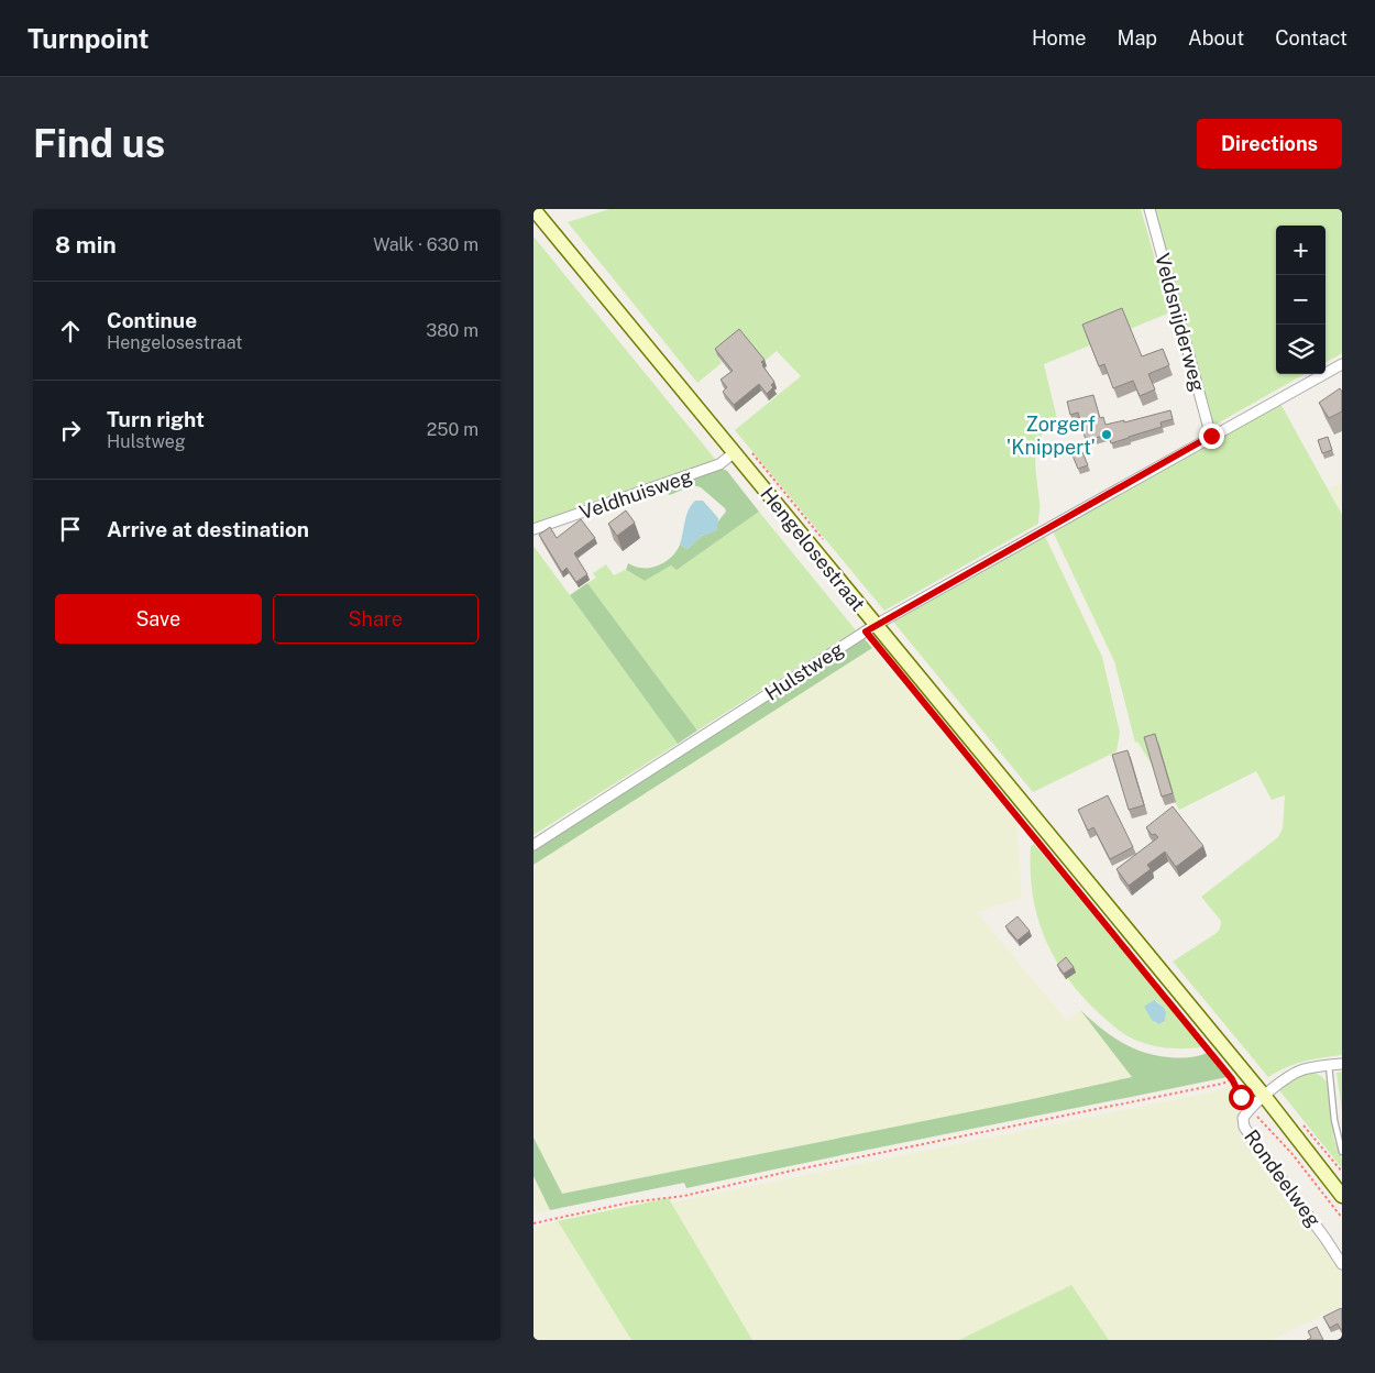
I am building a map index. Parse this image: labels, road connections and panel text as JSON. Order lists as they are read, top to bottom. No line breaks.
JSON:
{"streets":{"main road":["Hengelosestraat"],"street":["Veldsnijderweg","Veldhuisweg","Hulstweg","Rondeelweg"]},"crossings":[["Veldsnijderweg","Hulstweg"],["Veldhuisweg","Hengelosestraat"],["Hengelosestraat","Hulstweg"],["Hengelosestraat","Rondeelweg"]],"places":["Zorgerf 'Knippert'"],"page":{"header":"Turnpoint","nav":["Home","Map","About","Contact"],"buttons":["Directions",["Save","Share"]],"title":"Find us","heading":["8 min","Walk · 630 m"],"map_buttons":["+","−"],"list":[["Continue","Hengelosestraat","380 m"],["Turn right","Hulstweg","250 m"],"Arrive at destination"]}}
